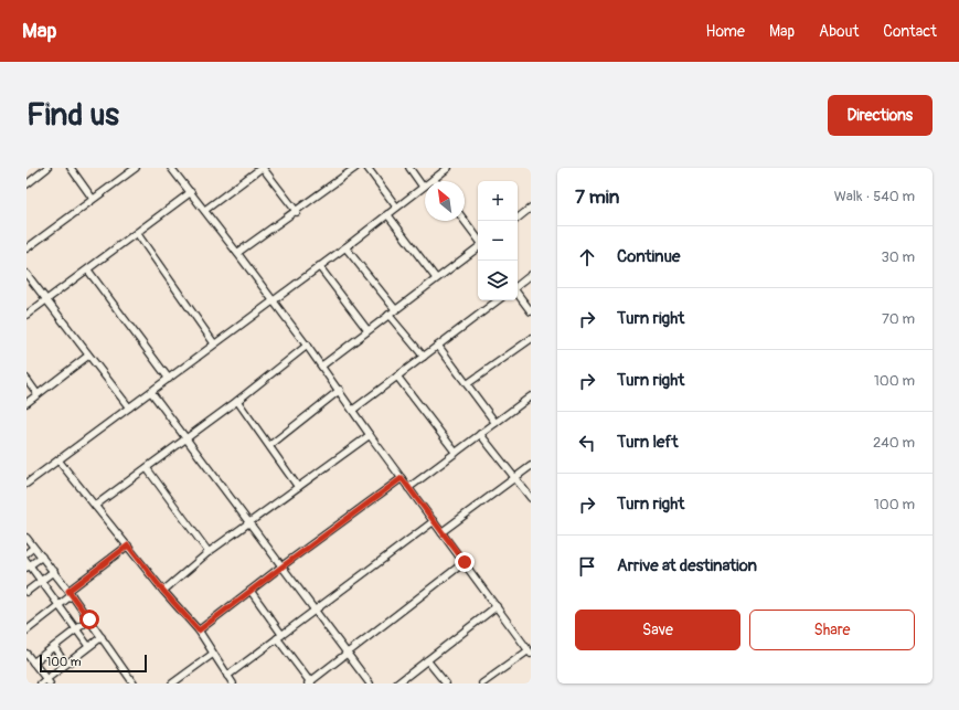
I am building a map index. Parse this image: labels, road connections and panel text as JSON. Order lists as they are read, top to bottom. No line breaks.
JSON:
{"scale_bar":"100 m","north":"top left","page":{"header":"Map","nav":["Home","Map","About","Contact"],"buttons":["Directions",["Save","Share"]],"title":"Find us","heading":["7 min","Walk · 540 m"],"map_buttons":["+","−"],"list":[["Continue","30 m"],["Turn right","70 m"],["Turn right","100 m"],["Turn left","240 m"],["Turn right","100 m"],"Arrive at destination"],"scale":"100 m"}}
